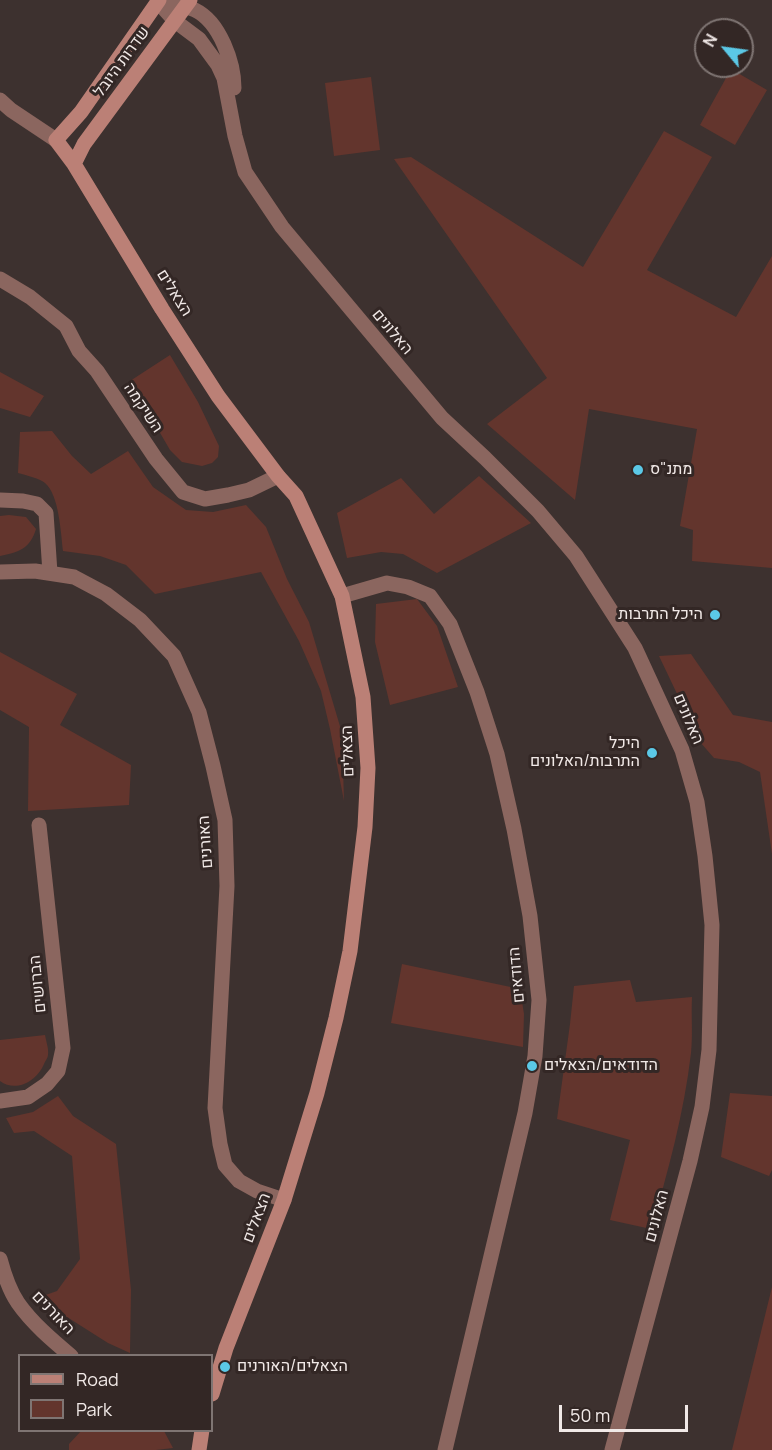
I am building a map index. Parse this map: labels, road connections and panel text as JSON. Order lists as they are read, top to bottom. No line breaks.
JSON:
{"streets":{"street":["שדרות היובל","הצאלים","האלונים","השיקמה","האורנים","הדודאים","הברושים"]},"crossings":[["שדרות היובל","הצאלים"],["שדרות היובל","האלונים"],["הצאלים","השיקמה"],["הצאלים","האורנים"],["הצאלים","הדודאים"]],"places":["מתנ\"ס","היכל התרבות","היכל התרבות/האלונים","הדודאים/הצאלים","הצאלים/האורנים"],"legend":["Road","Park"],"scale_bar":"50 m","north":"top left"}
